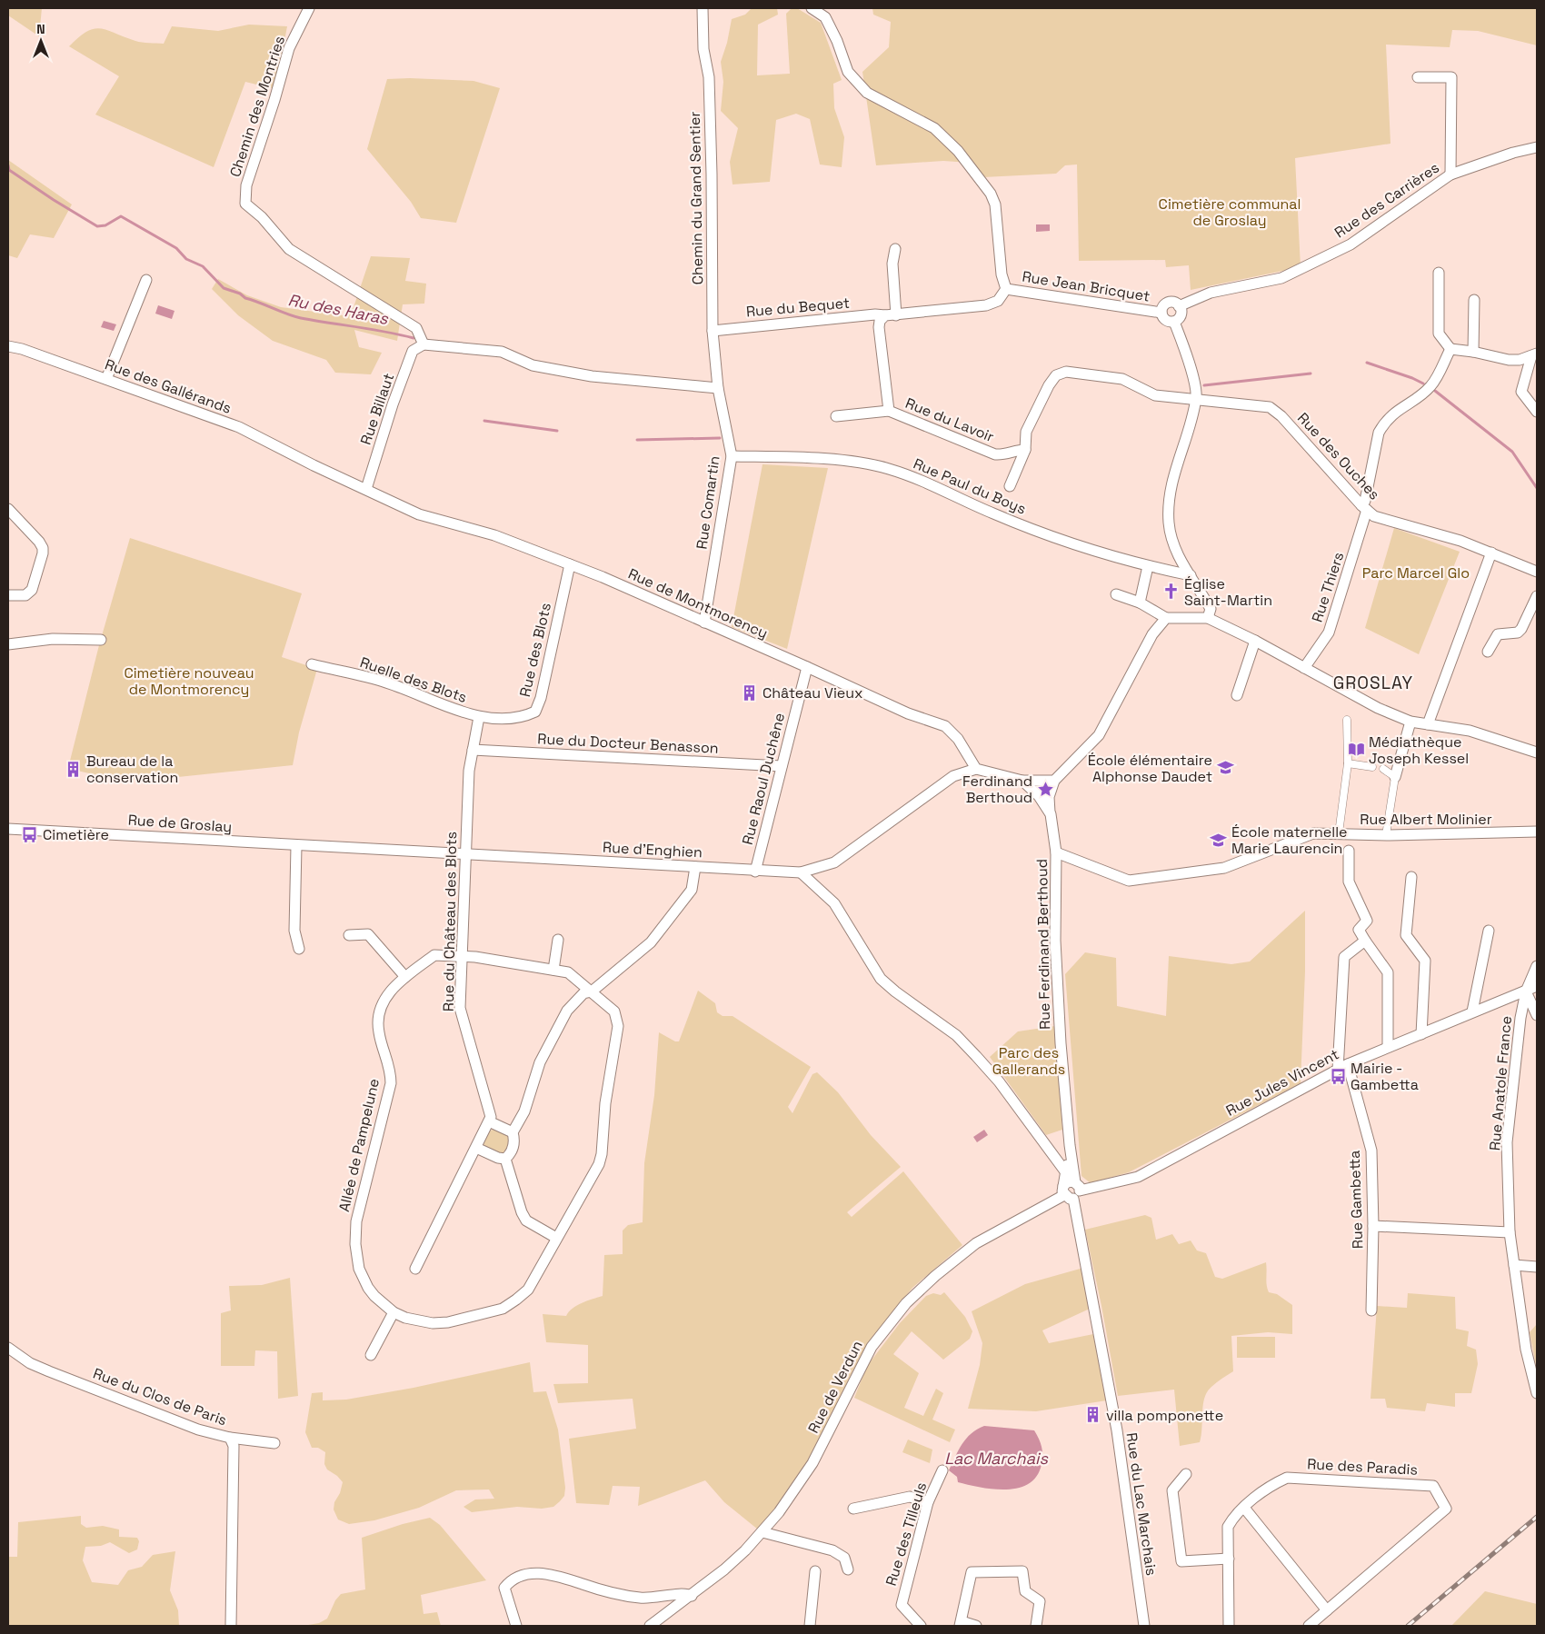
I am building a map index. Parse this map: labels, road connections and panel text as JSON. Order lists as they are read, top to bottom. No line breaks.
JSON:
{"streets":{"street":["Chemin des Montries","Chemin du Grand Sentier","Rue des Carrières","Rue Jean Bricquet","Rue du Bequet","Rue des Gallérands","Rue Billaut","Rue du Lavoir","Rue des Ouches","Rue Paul du Boys","Rue Comartin","Rue Thiers","Rue de Montmorency","Rue des Blots","Ruelle des Blots","Rue du Docteur Benasson","Rue Raoul Duchêne","Rue Albert Molinier","Rue de Groslay","Rue d'Enghien","Rue du Château des Blots","Rue Ferdinand Berthoud","Rue Jules Vincent","Rue Anatole France","Allée de Pampelune","Rue Gambetta","Rue de Verdun","Rue du Clos de Paris","Rue des Paradis","Rue du Lac Marchais","Rue des Tilleuls"]},"crossings":[["Chemin des Montries","Rue Billaut"],["Chemin du Grand Sentier","Rue du Bequet"],["Chemin du Grand Sentier","Rue Comartin"],["Rue des Carrières","Rue Jean Bricquet"],["Rue du Bequet","Rue du Lavoir"],["Rue des Gallérands","Rue de Montmorency"],["Rue Billaut","Rue de Montmorency"],["Rue des Ouches","Rue Thiers"],["Rue Paul du Boys","Rue Comartin"],["Rue Comartin","Rue de Montmorency"],["Rue de Montmorency","Rue des Blots"],["Rue de Montmorency","Rue Raoul Duchêne"],["Rue de Montmorency","Rue d'Enghien"],["Rue des Blots","Ruelle des Blots"],["Rue des Blots","Rue du Château des Blots"],["Ruelle des Blots","Rue du Château des Blots"],["Rue du Docteur Benasson","Rue Raoul Duchêne"],["Rue du Docteur Benasson","Rue du Château des Blots"],["Rue Raoul Duchêne","Rue d'Enghien"],["Rue Albert Molinier","Rue Ferdinand Berthoud"],["Rue de Groslay","Rue d'Enghien"],["Rue d'Enghien","Rue du Château des Blots"],["Rue du Château des Blots","Allée de Pampelune"],["Rue Ferdinand Berthoud","Rue Jules Vincent"],["Rue Ferdinand Berthoud","Rue de Verdun"],["Rue Ferdinand Berthoud","Rue du Lac Marchais"],["Rue Jules Vincent","Rue Anatole France"],["Rue Jules Vincent","Rue Gambetta"],["Rue Jules Vincent","Rue de Verdun"],["Rue Jules Vincent","Rue du Lac Marchais"],["Rue de Verdun","Rue du Lac Marchais"]],"districts":["GROSLAY"],"water":["Ru des Haras","Lac Marchais"],"parks":["Cimetière communal de Groslay","Parc Marcel Glo","Cimetière nouveau de Montmorency","Parc des Gallerands"],"places":{"church":["Église Saint-Martin"],"building":["Château Vieux","Bureau de la conservation","villa pomponette"],"library":["Médiathèque Joseph Kessel"],"school or university":["École élémentaire Alphonse Daudet","École maternelle Marie Laurencin"],"place":["Ferdinand Berthoud"],"bus stop":["Cimetière","Mairie - Gambetta"]},"north":"top"}
